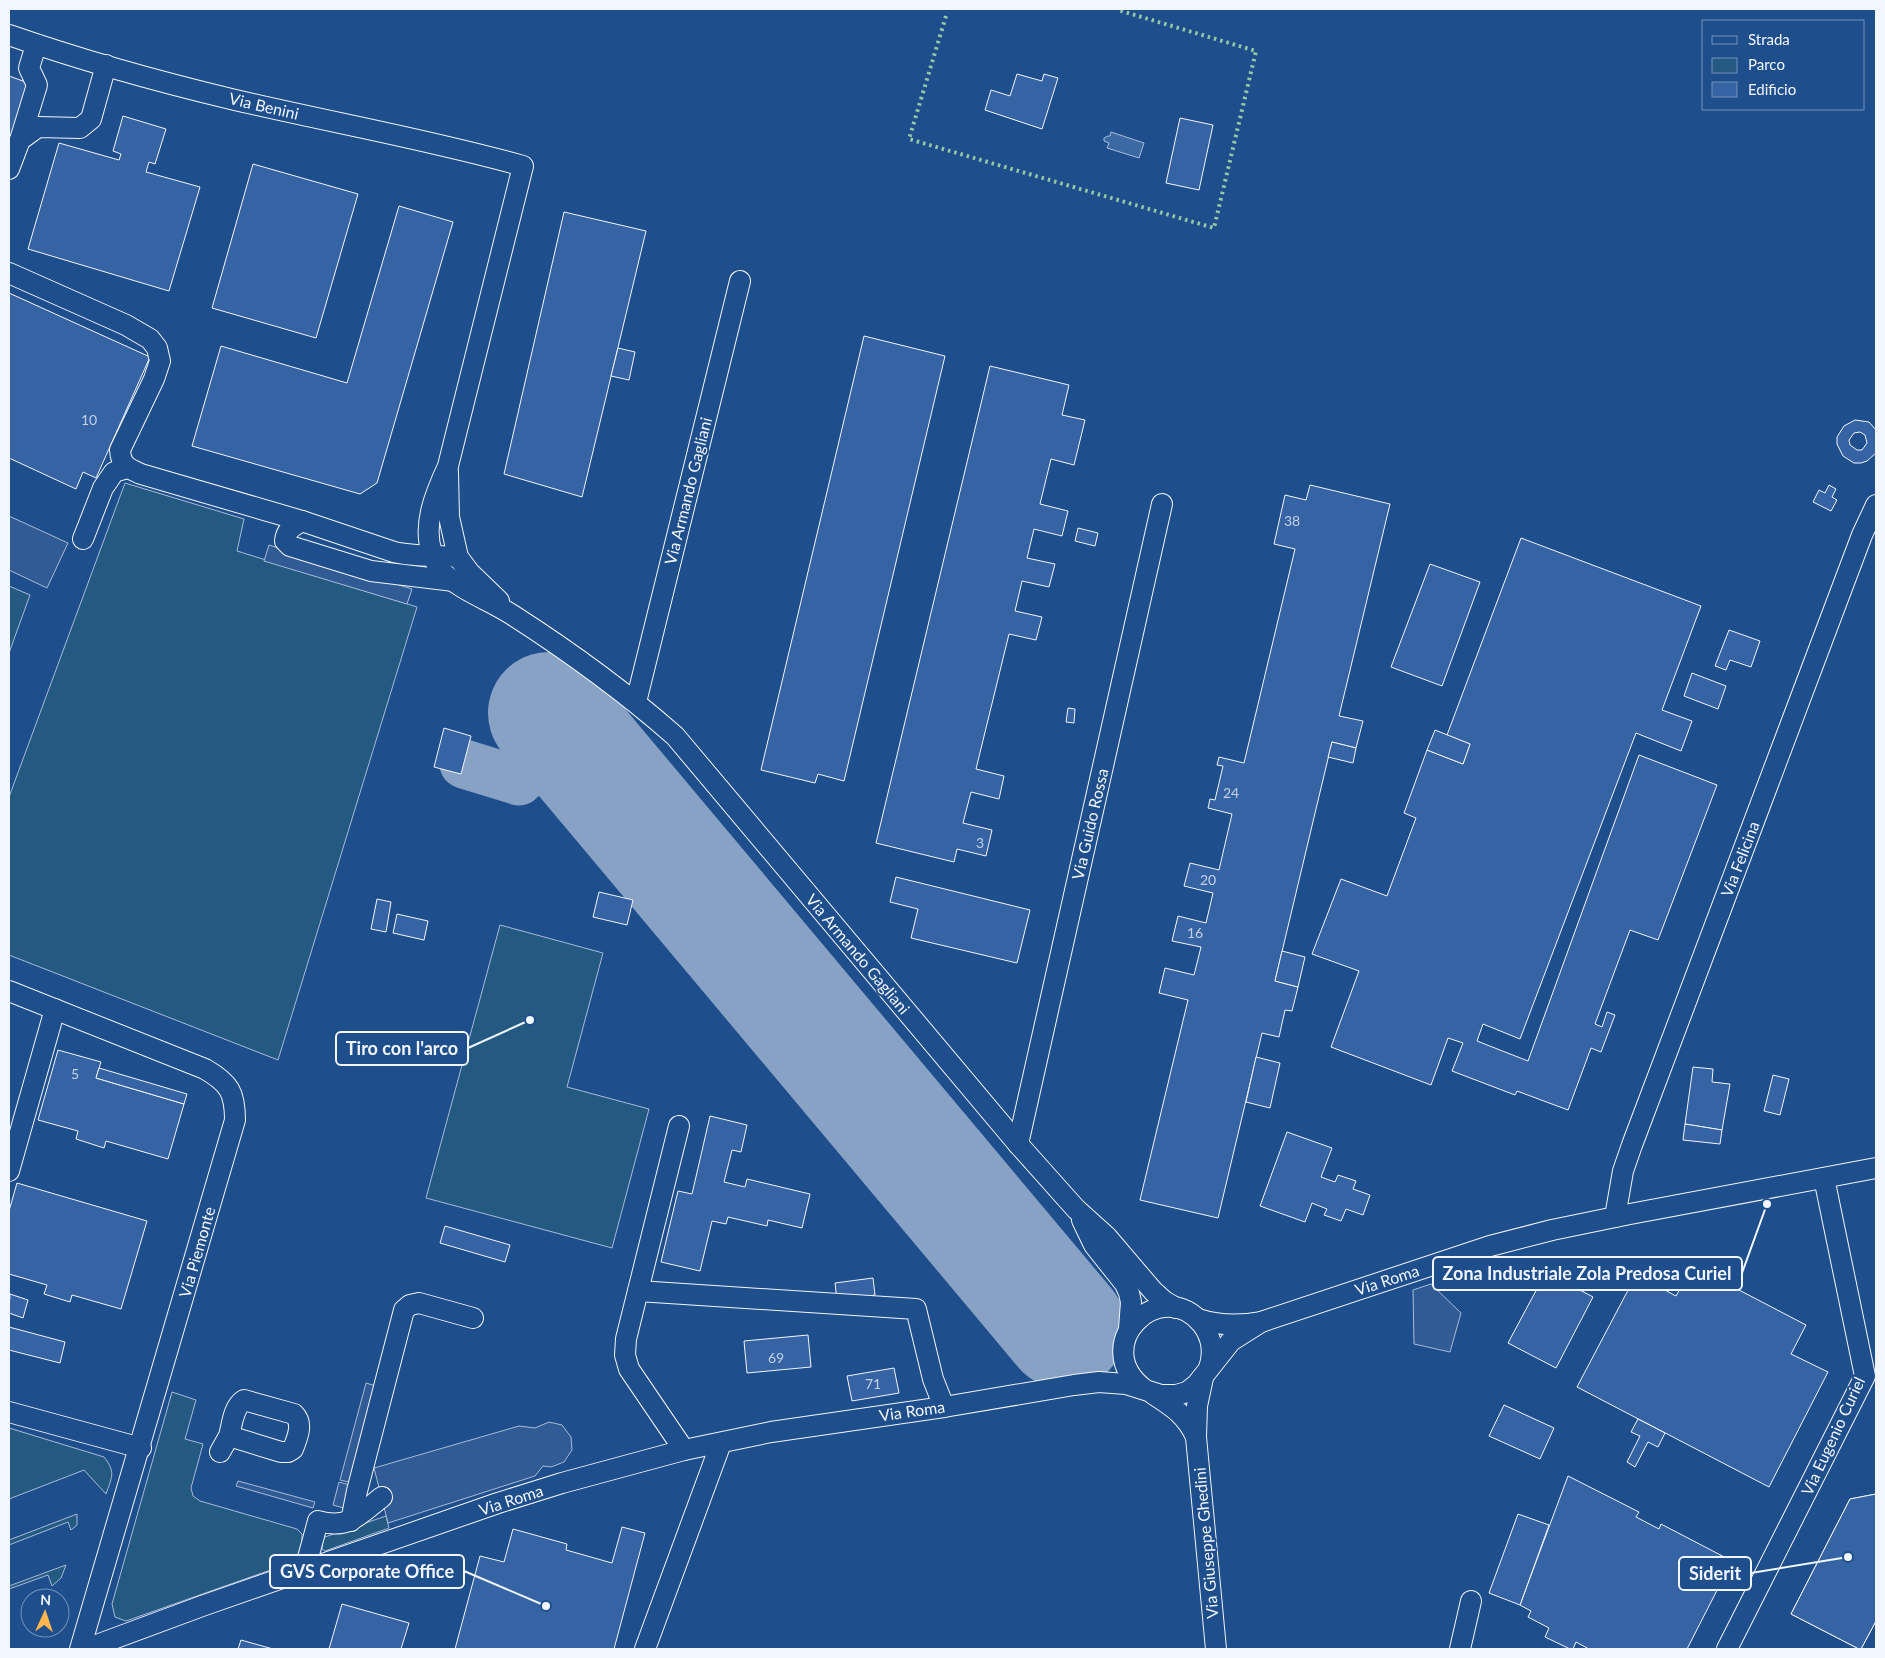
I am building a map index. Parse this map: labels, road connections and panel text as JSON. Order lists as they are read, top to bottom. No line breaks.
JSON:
{"streets":{"street":["Via Benini","Via Armando Gagliani","Via Guido Rossa","Via Felicina","Via Piemonte","Via Roma","Via Eugenio Curiel","Via Giuseppe Ghedini"]},"crossings":[["Via Benini","Via Armando Gagliani"],["Via Armando Gagliani","Via Guido Rossa"],["Via Armando Gagliani","Via Roma"],["Via Armando Gagliani","Via Giuseppe Ghedini"],["Via Felicina","Via Roma"],["Via Roma","Via Eugenio Curiel"],["Via Roma","Via Giuseppe Ghedini"]],"places":["Tiro con l'arco","Zona Industriale Zola Predosa Curiel","Siderit","GVS Corporate Office"],"house_numbers":["10","38","24","3","20","16","5","69","71"],"legend":["Strada","Parco","Edificio"],"north":"top"}
